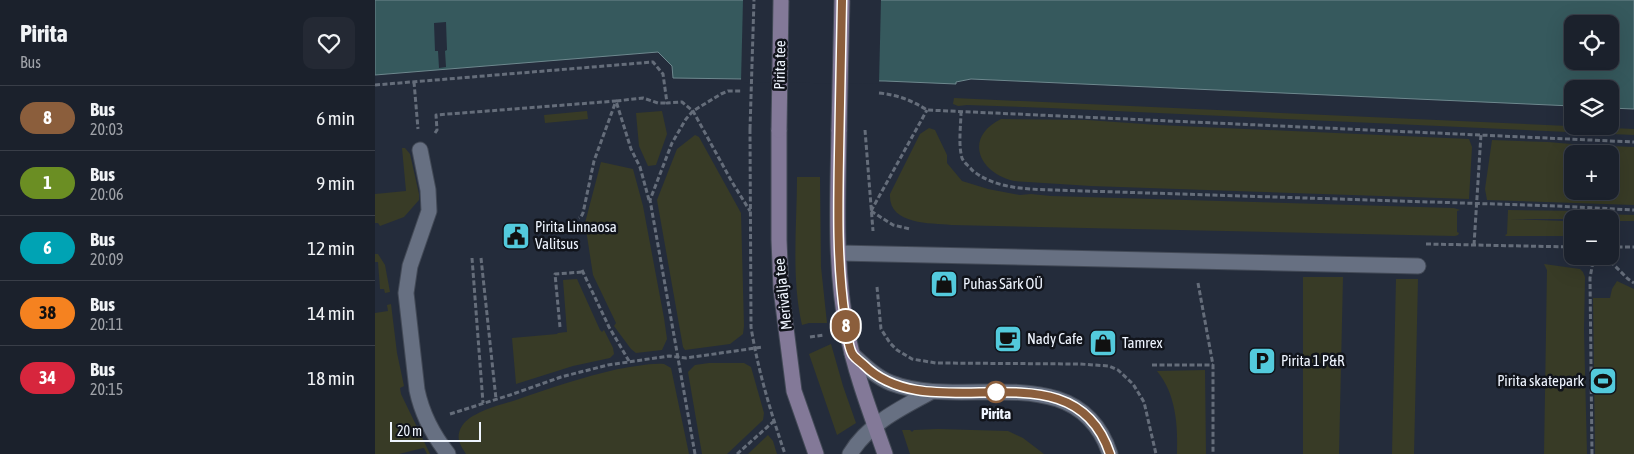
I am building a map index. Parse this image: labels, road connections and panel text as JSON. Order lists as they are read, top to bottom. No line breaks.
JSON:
{"streets":{"main road":["Pirita tee","Merivälja tee"]},"crossings":[["Pirita tee","Merivälja tee"]],"places":{"public building":["Pirita Linnaosa Valitsus"],"shop":["Puhas Särk OÜ","Tamrex"],"cafe":["Nady Cafe"],"parking":["Pirita 1 P&R"],"sports":["Pirita skatepark"],"other":["Pirita"]},"lines":["bus line 8"],"scale_bar":"20 m","page":{"heading":["Pirita","Bus"],"on_map":"8","map_buttons":["+","−"],"list":[{"mark":"8","name":"Bus","note":"20:03","value":"6 min"},{"mark":"1","name":"Bus","note":"20:06","value":"9 min"},{"mark":"6","name":"Bus","note":"20:09","value":"12 min"},{"mark":"38","name":"Bus","note":"20:11","value":"14 min"},{"mark":"34","name":"Bus","note":"20:15","value":"18 min"}],"scale":"20 m"}}
